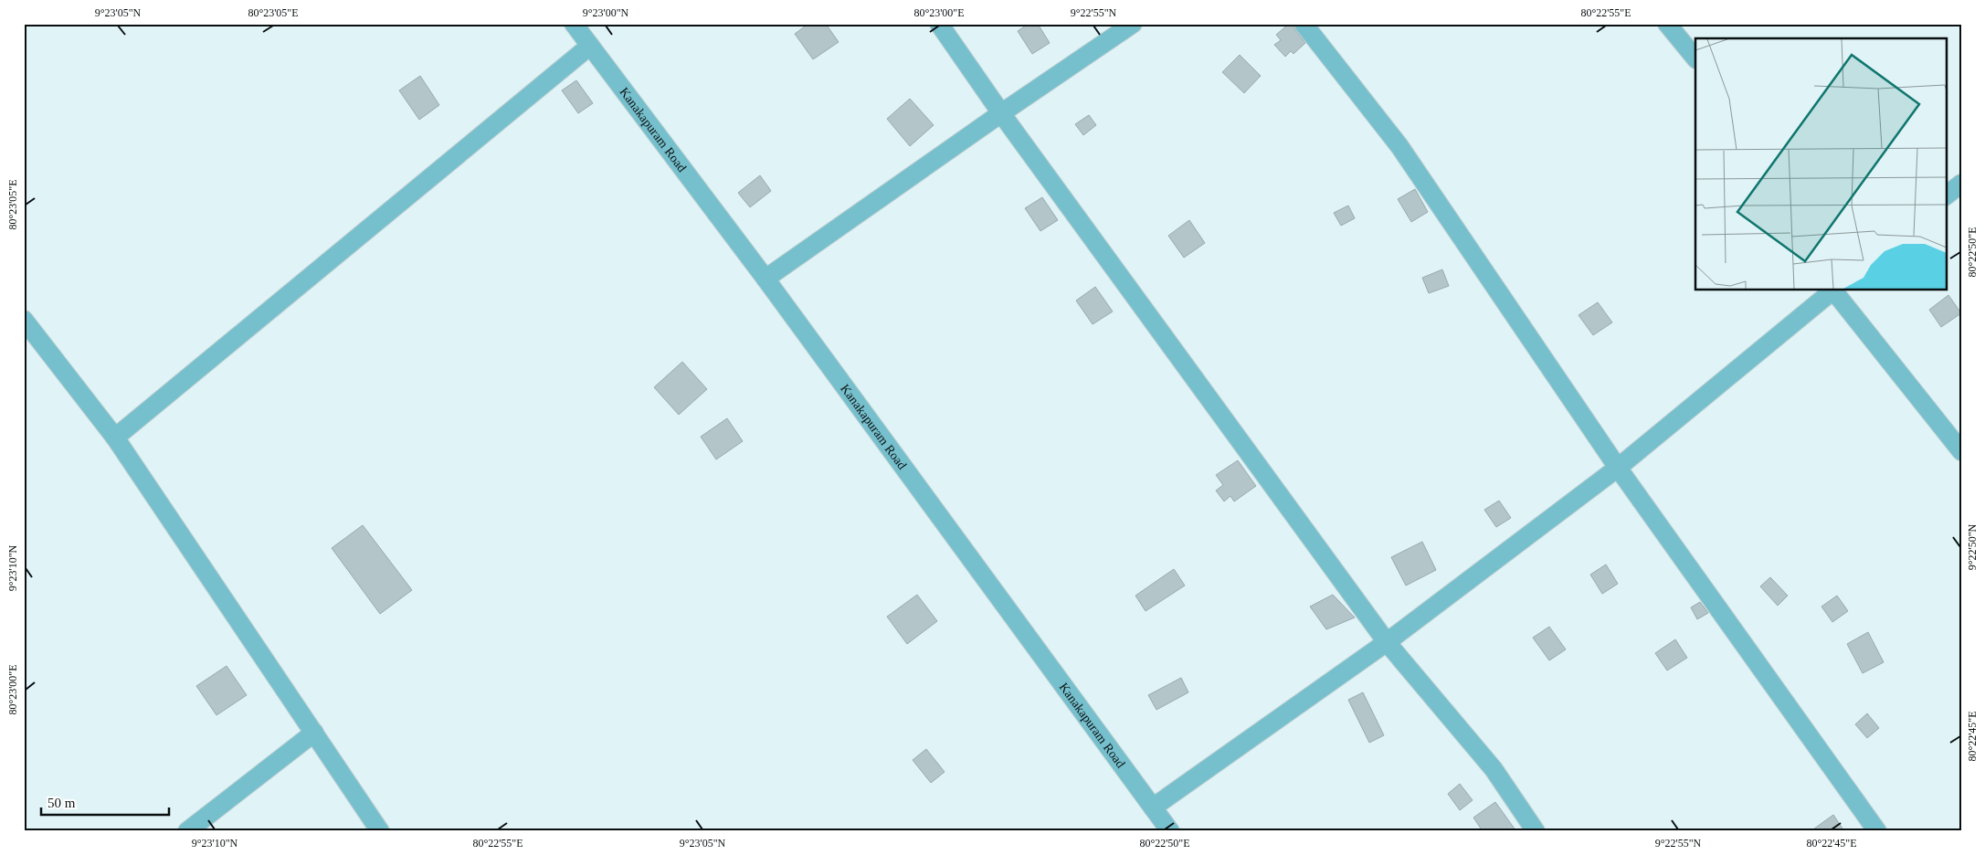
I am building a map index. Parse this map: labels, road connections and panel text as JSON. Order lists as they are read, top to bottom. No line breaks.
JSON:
{"streets":{"street":["Kanakapuram Road"]},"scale_bar":"50 m","coordinates":["9°23'05\"N","80°23'05\"E","9°23'00\"N","80°23'00\"E","9°22'55\"N","80°22'55\"E","80°22'50\"E","9°22'50\"N","9°23'10\"N","80°22'45\"E"]}
